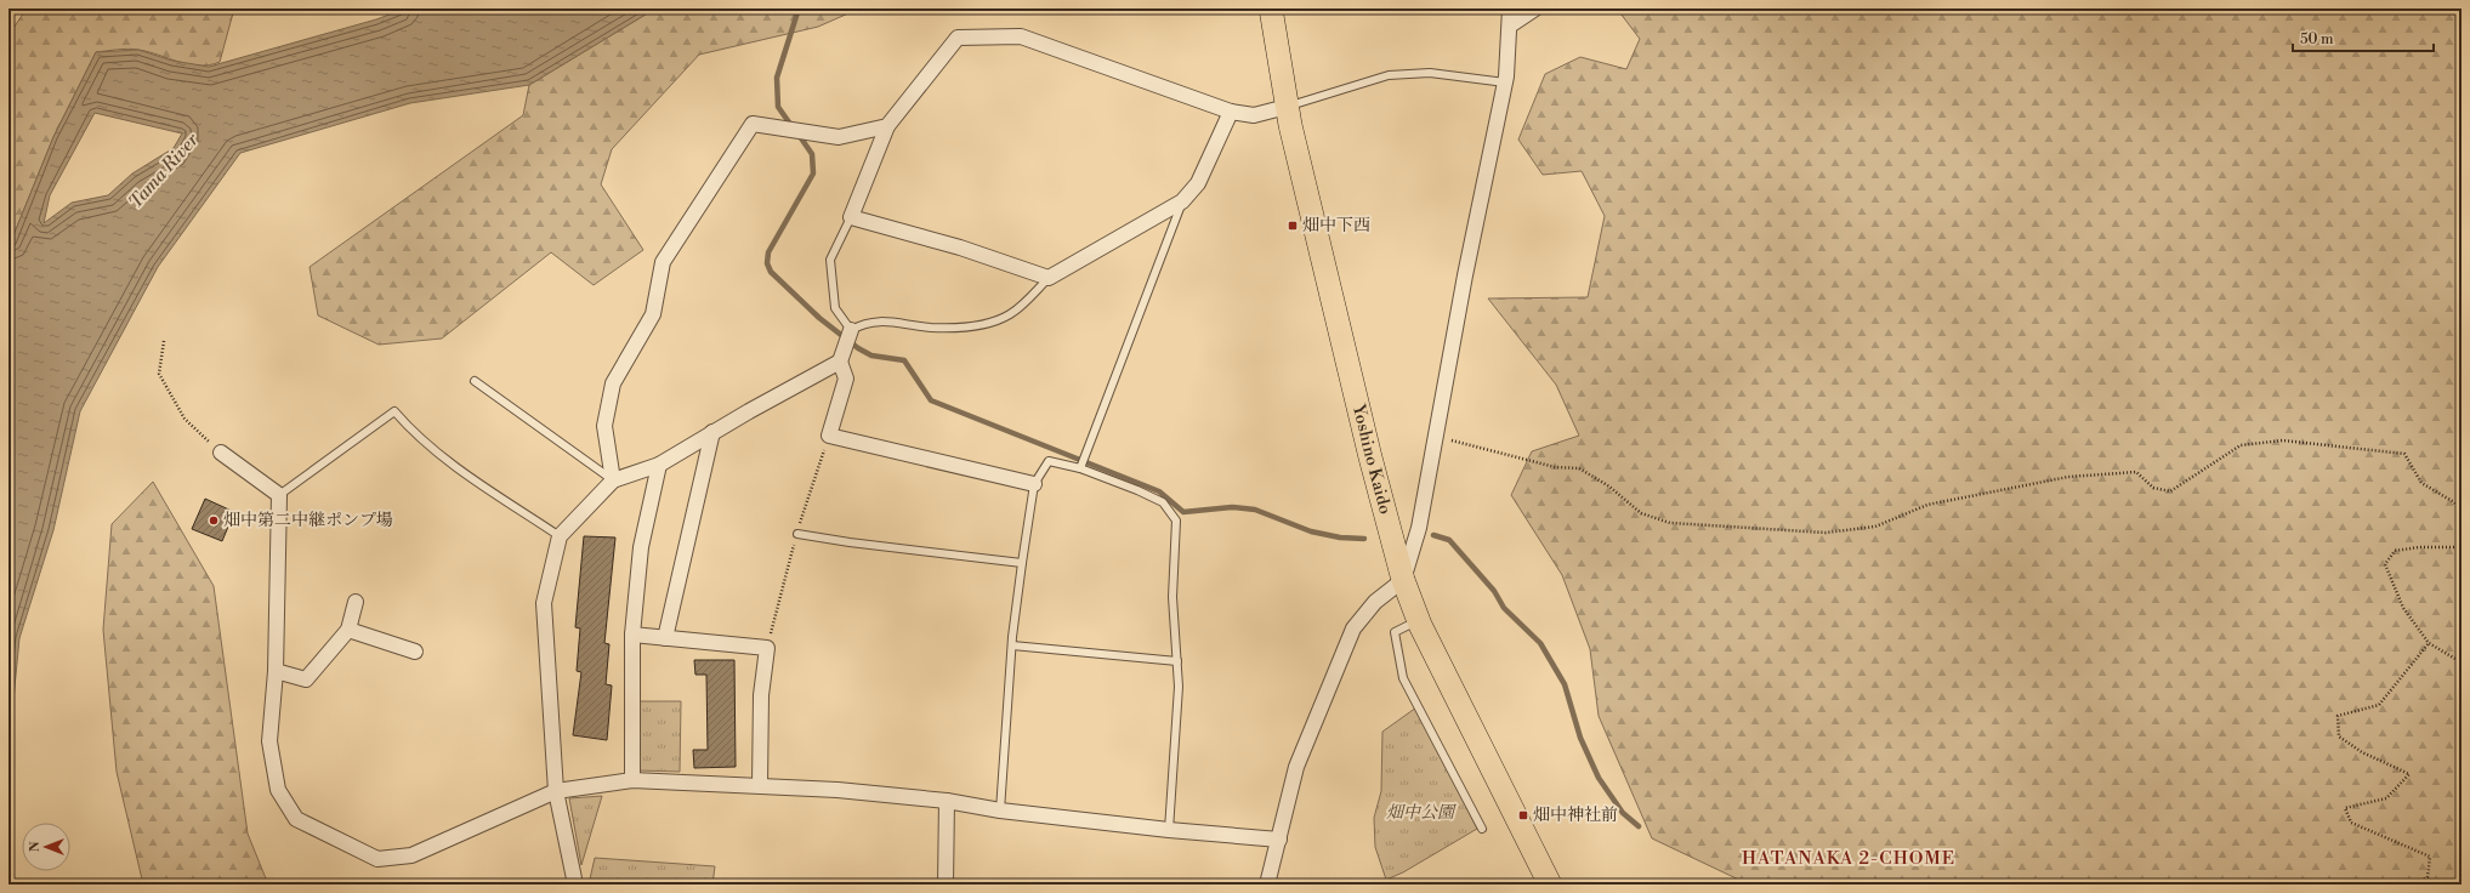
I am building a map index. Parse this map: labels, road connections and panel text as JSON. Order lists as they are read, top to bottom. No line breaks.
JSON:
{"streets":{"main road":["Yoshino Kaido"]},"districts":["HATANAKA 2-CHOME"],"water":["Tama River"],"parks":["畑中公園"],"places":{"transit":["畑中下西","畑中神社前"],"other":["畑中第二中継ポンプ場"]},"scale_bar":"50 m","north":"left"}
